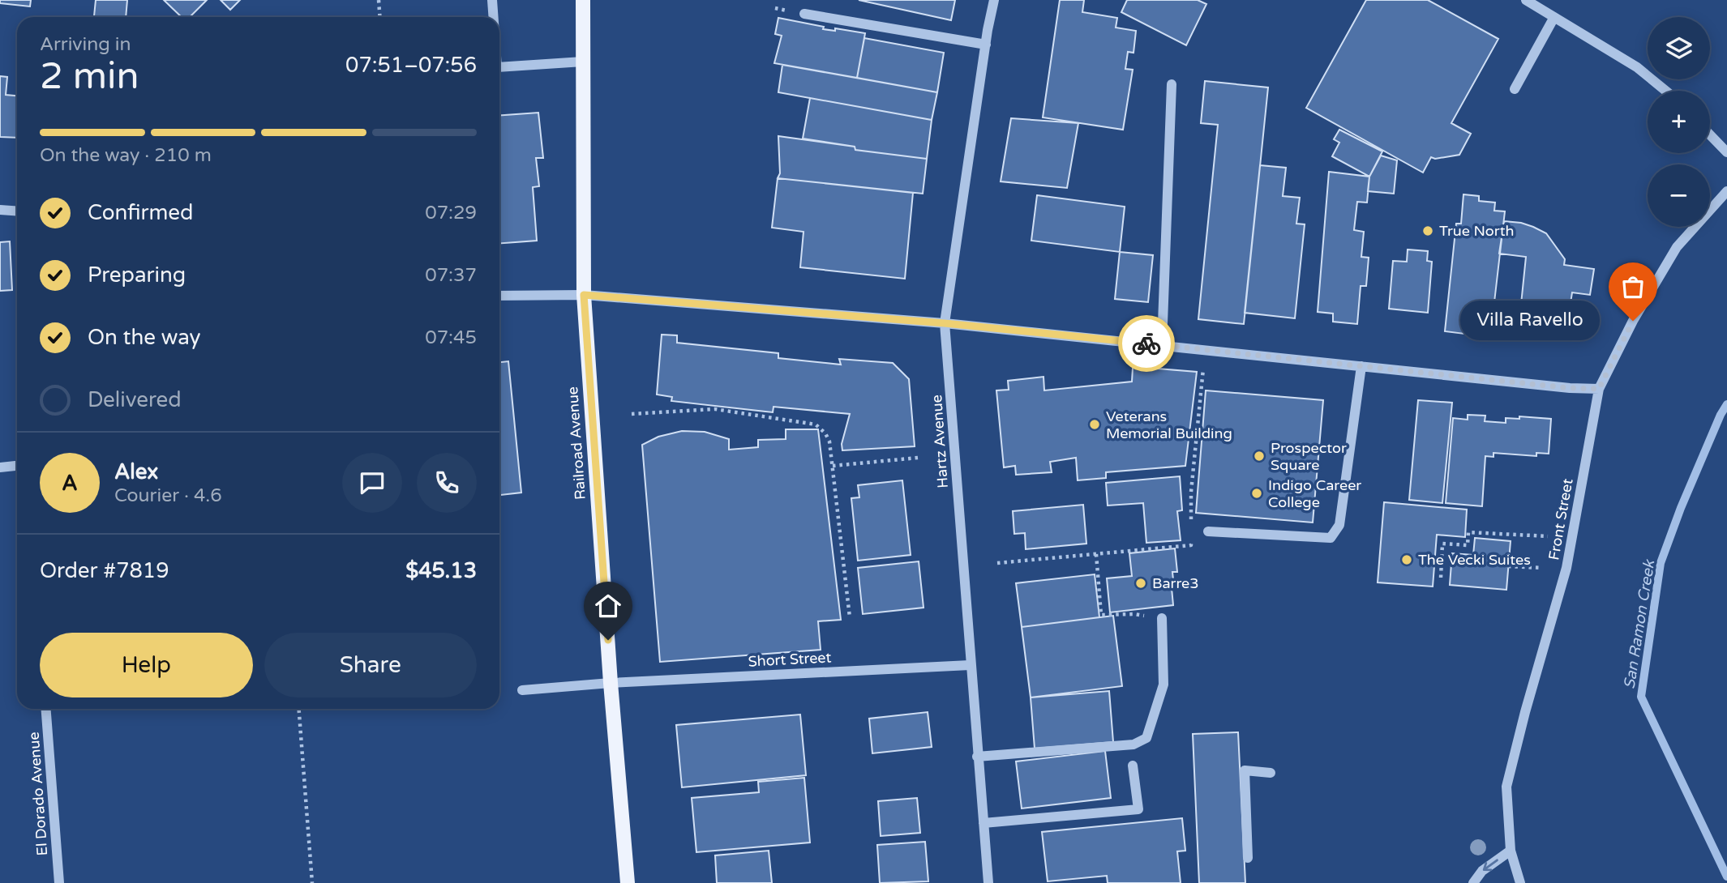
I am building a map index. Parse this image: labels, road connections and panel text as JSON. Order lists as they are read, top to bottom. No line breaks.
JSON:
{"streets":{"main road":["Railroad Avenue"],"street":["Hartz Avenue","Front Street","Short Street","El Dorado Avenue"]},"crossings":[["Hartz Avenue","Short Street"],["Railroad Avenue","Short Street"]],"water":["San Ramon Creek"],"places":["True North","Villa Ravello","Veterans Memorial Building","Prospector Square","Indigo Career College","The Vecki Suites","Barre3"],"page":{"map_buttons":["+","−"],"heading":["2 min","Arriving in","07:51–07:56"],"panel":["Alex","Courier · 4.6","Order #7819","$45.13"],"bar":"On the way · 210 m","list":[["Confirmed","07:29"],["Preparing","07:37"],["On the way","07:45"],"Delivered"],"bubble":"Villa Ravello","round":"A","buttons":["Help","Share"]}}
